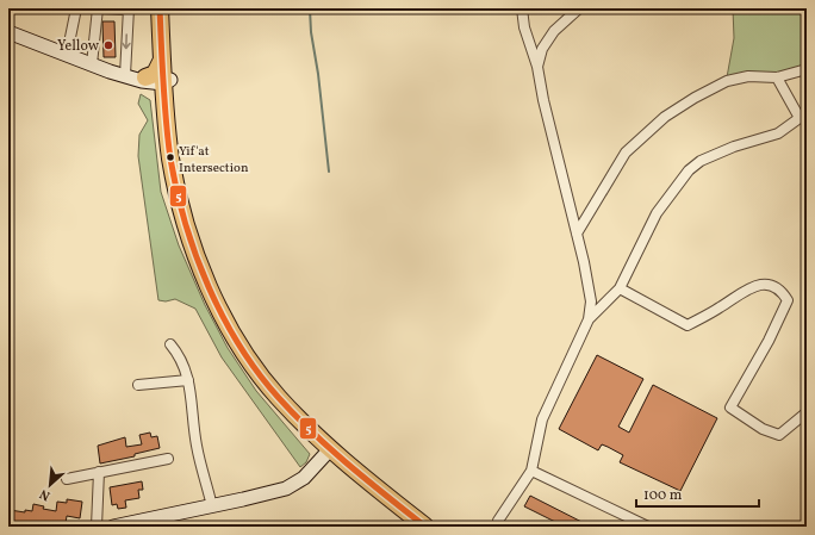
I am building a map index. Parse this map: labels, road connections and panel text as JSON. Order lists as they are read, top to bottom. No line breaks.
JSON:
{"places":["Yellow","Yif'at Intersection"],"lines":["transit line 5"],"scale_bar":"100 m","north":"bottom left"}
